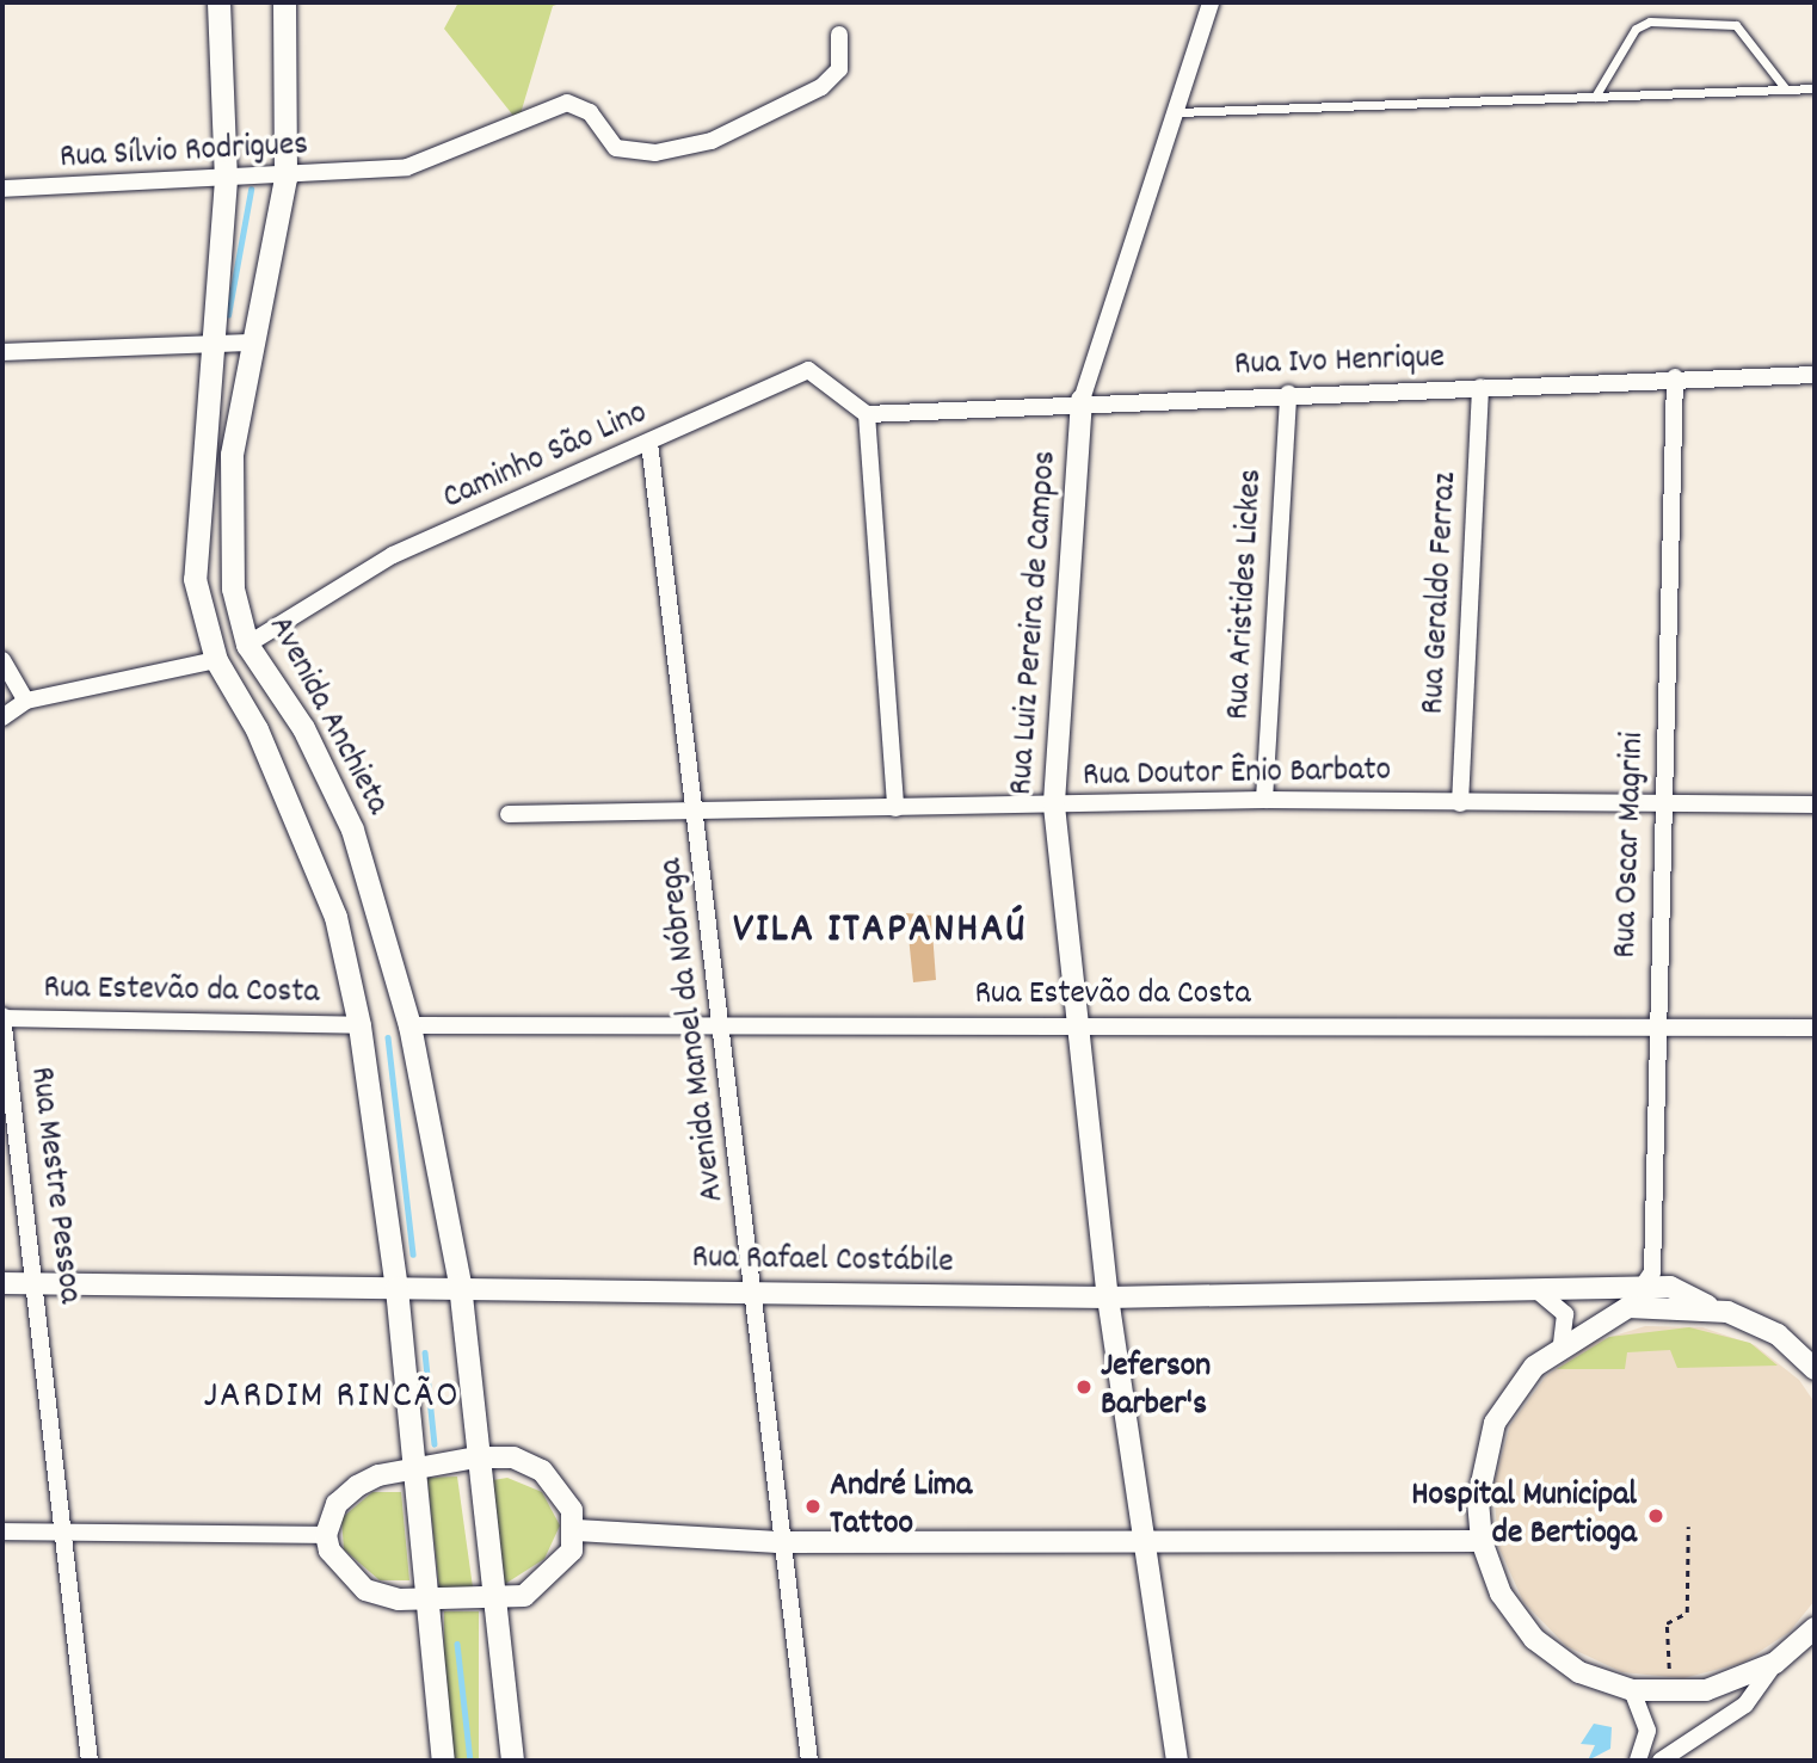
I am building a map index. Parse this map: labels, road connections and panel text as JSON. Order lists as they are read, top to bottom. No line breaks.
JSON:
{"streets":{"main road":["Avenida Anchieta"],"street":["Rua Sílvio Rodrigues","Rua Ivo Henrique","Caminho São Lino","Rua Geraldo Ferraz","Rua Aristides Lickes","Rua Luiz Pereira de Campos","Rua Doutor Ênio Barbato","Rua Oscar Magrini","Rua Estevão da Costa","Avenida Manoel da Nóbrega","Rua Mestre Pessoa","Rua Rafael Costábile"]},"crossings":[["Rua Sílvio Rodrigues","Avenida Anchieta"],["Rua Ivo Henrique","Caminho São Lino"],["Rua Ivo Henrique","Rua Geraldo Ferraz"],["Rua Ivo Henrique","Rua Aristides Lickes"],["Rua Ivo Henrique","Rua Luiz Pereira de Campos"],["Rua Ivo Henrique","Rua Oscar Magrini"],["Caminho São Lino","Avenida Anchieta"],["Caminho São Lino","Avenida Manoel da Nóbrega"],["Rua Geraldo Ferraz","Rua Doutor Ênio Barbato"],["Rua Aristides Lickes","Rua Doutor Ênio Barbato"],["Rua Luiz Pereira de Campos","Rua Doutor Ênio Barbato"],["Rua Luiz Pereira de Campos","Rua Estevão da Costa"],["Rua Luiz Pereira de Campos","Rua Rafael Costábile"],["Avenida Anchieta","Rua Estevão da Costa"],["Avenida Anchieta","Rua Rafael Costábile"],["Rua Doutor Ênio Barbato","Rua Oscar Magrini"],["Rua Doutor Ênio Barbato","Avenida Manoel da Nóbrega"],["Rua Oscar Magrini","Rua Estevão da Costa"],["Rua Oscar Magrini","Rua Rafael Costábile"],["Rua Estevão da Costa","Avenida Manoel da Nóbrega"],["Rua Estevão da Costa","Rua Mestre Pessoa"],["Avenida Manoel da Nóbrega","Rua Rafael Costábile"],["Rua Mestre Pessoa","Rua Rafael Costábile"]],"districts":["VILA ITAPANHAÚ","JARDIM RINCÃO"],"places":["Jeferson Barber's","André Lima Tattoo","Hospital Municipal de Bertioga"]}
